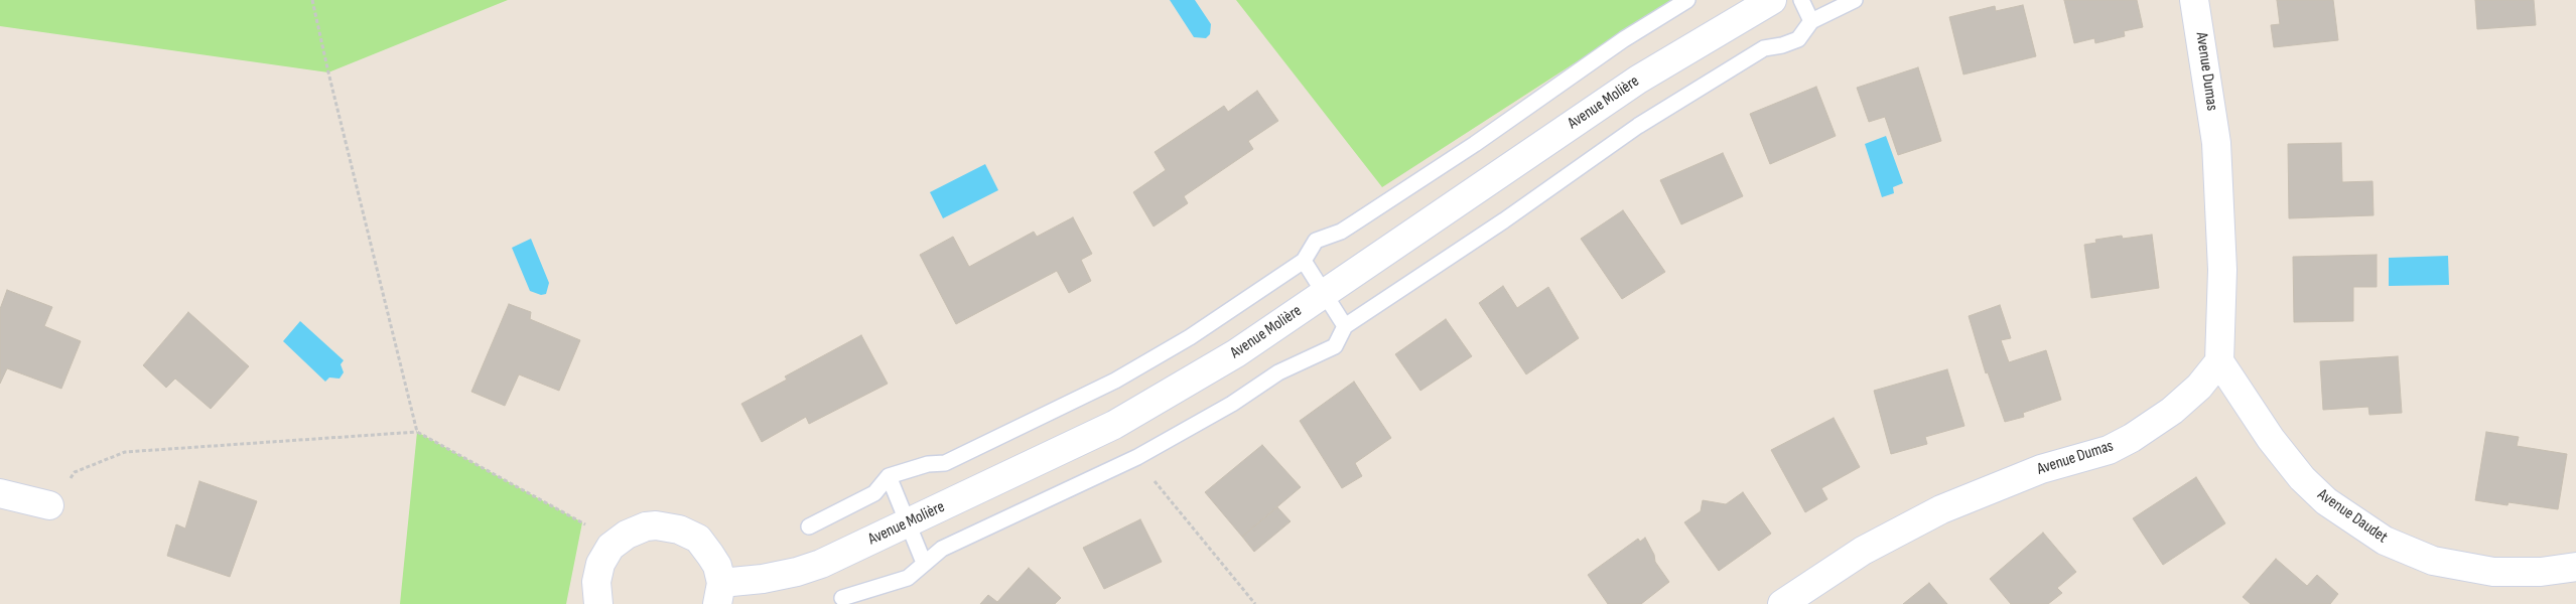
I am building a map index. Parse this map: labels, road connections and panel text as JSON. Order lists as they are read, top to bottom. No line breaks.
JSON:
{"streets":{"street":["Avenue Dumas","Avenue Molière","Avenue Daudet"]},"crossings":[["Avenue Dumas","Avenue Daudet"]]}
